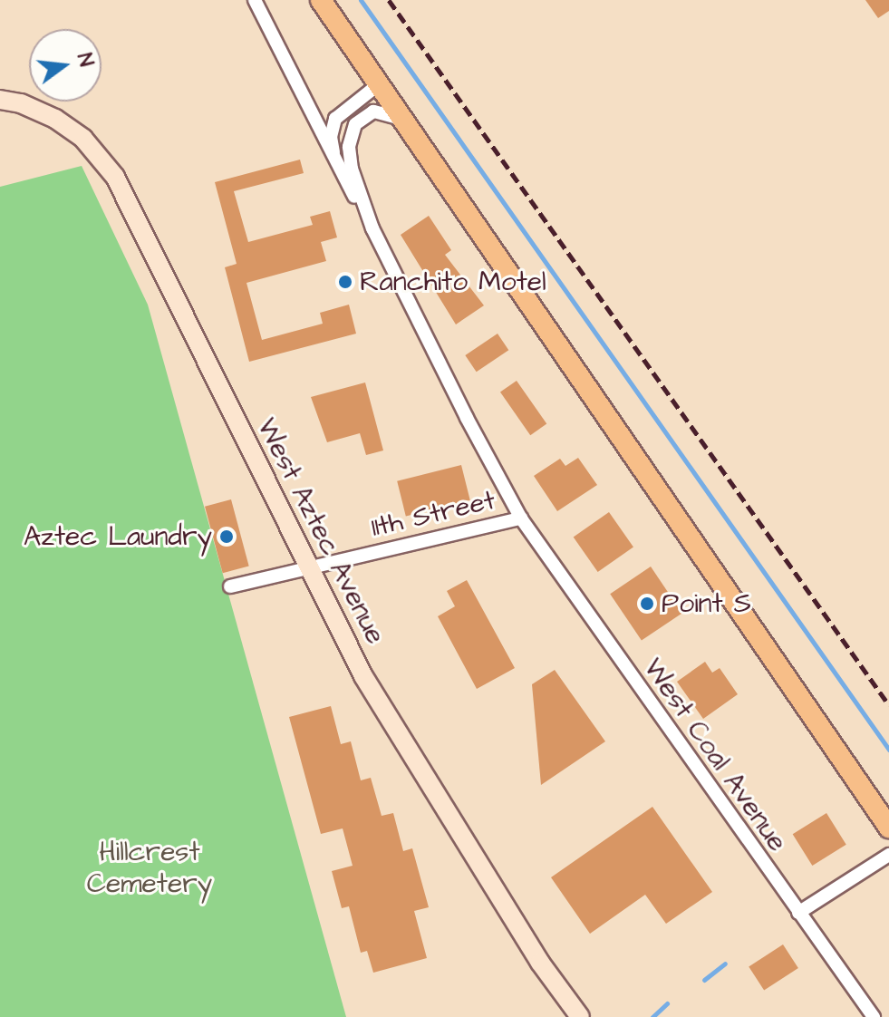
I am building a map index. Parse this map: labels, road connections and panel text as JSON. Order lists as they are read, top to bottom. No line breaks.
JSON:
{"streets":{"main road":["West Aztec Avenue"],"street":["11th Street","West Coal Avenue"]},"crossings":[["11th Street","West Aztec Avenue"],["11th Street","West Coal Avenue"]],"parks":["Hillcrest Cemetery"],"places":["Ranchito Motel","Aztec Laundry","Point S"],"north":"right"}
